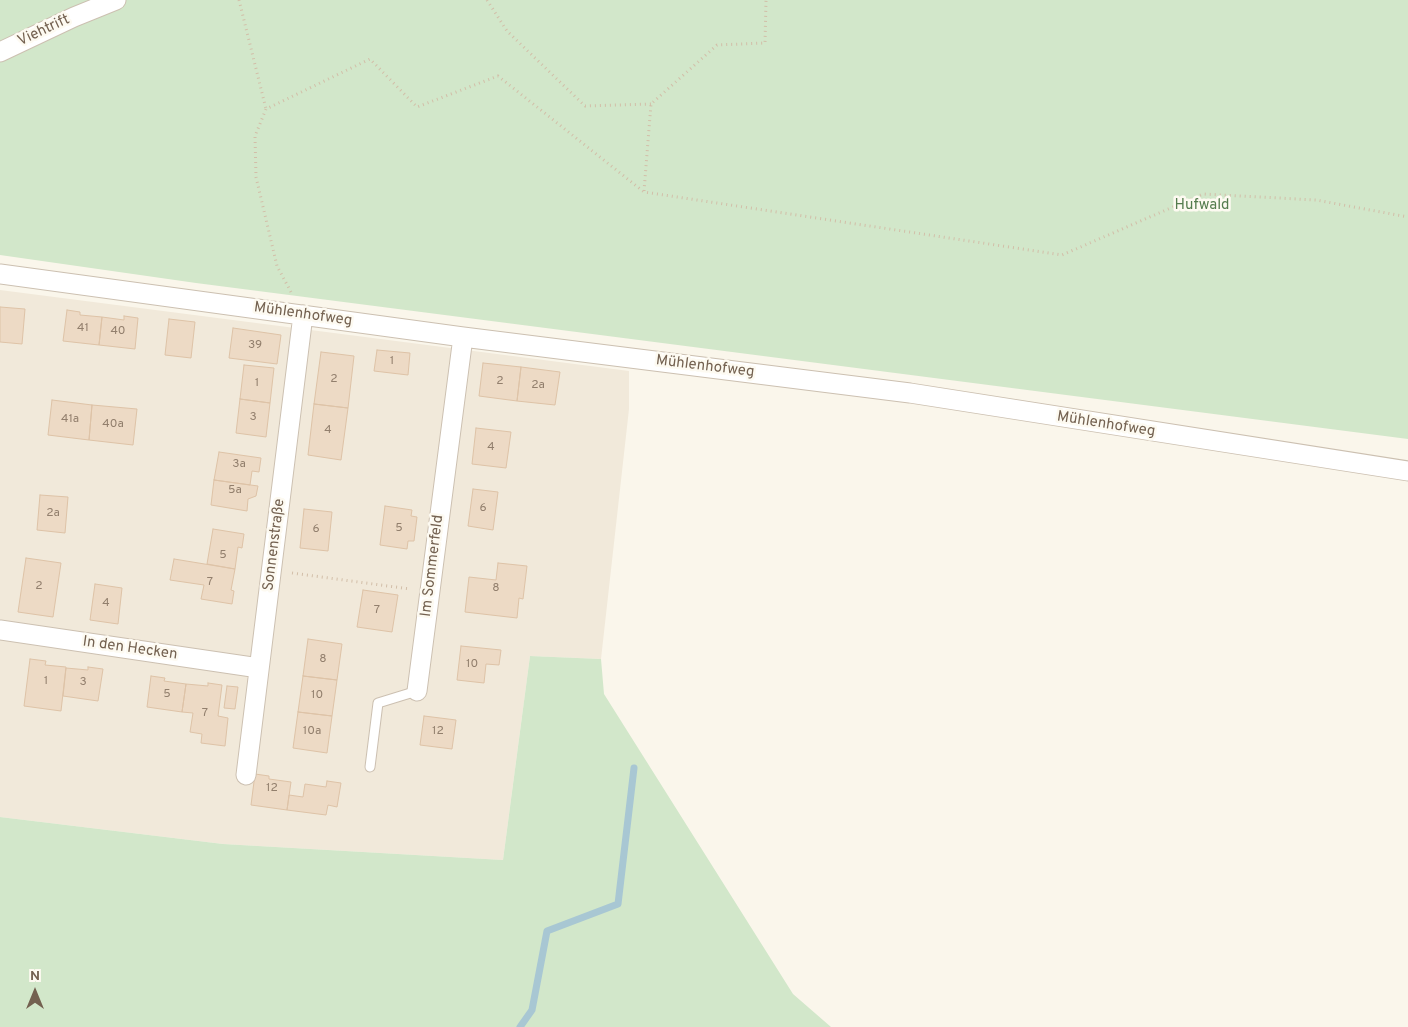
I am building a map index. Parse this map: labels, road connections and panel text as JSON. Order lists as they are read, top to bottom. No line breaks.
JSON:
{"streets":{"street":["Viehtrift","Mühlenhofweg","Sonnenstraße","Im Sommerfeld","In den Hecken"]},"crossings":[["Mühlenhofweg","Sonnenstraße"],["Mühlenhofweg","Im Sommerfeld"],["Sonnenstraße","In den Hecken"]],"parks":["Hufwald"],"house_numbers":["41","40","39","1","2","2","1","2a","3","41a","40a","4","4","3a","5a","6","2a","5","6","5","7","2","8","4","7","8","10","1","3","5","10","7","10a","12","12"],"north":"top"}
